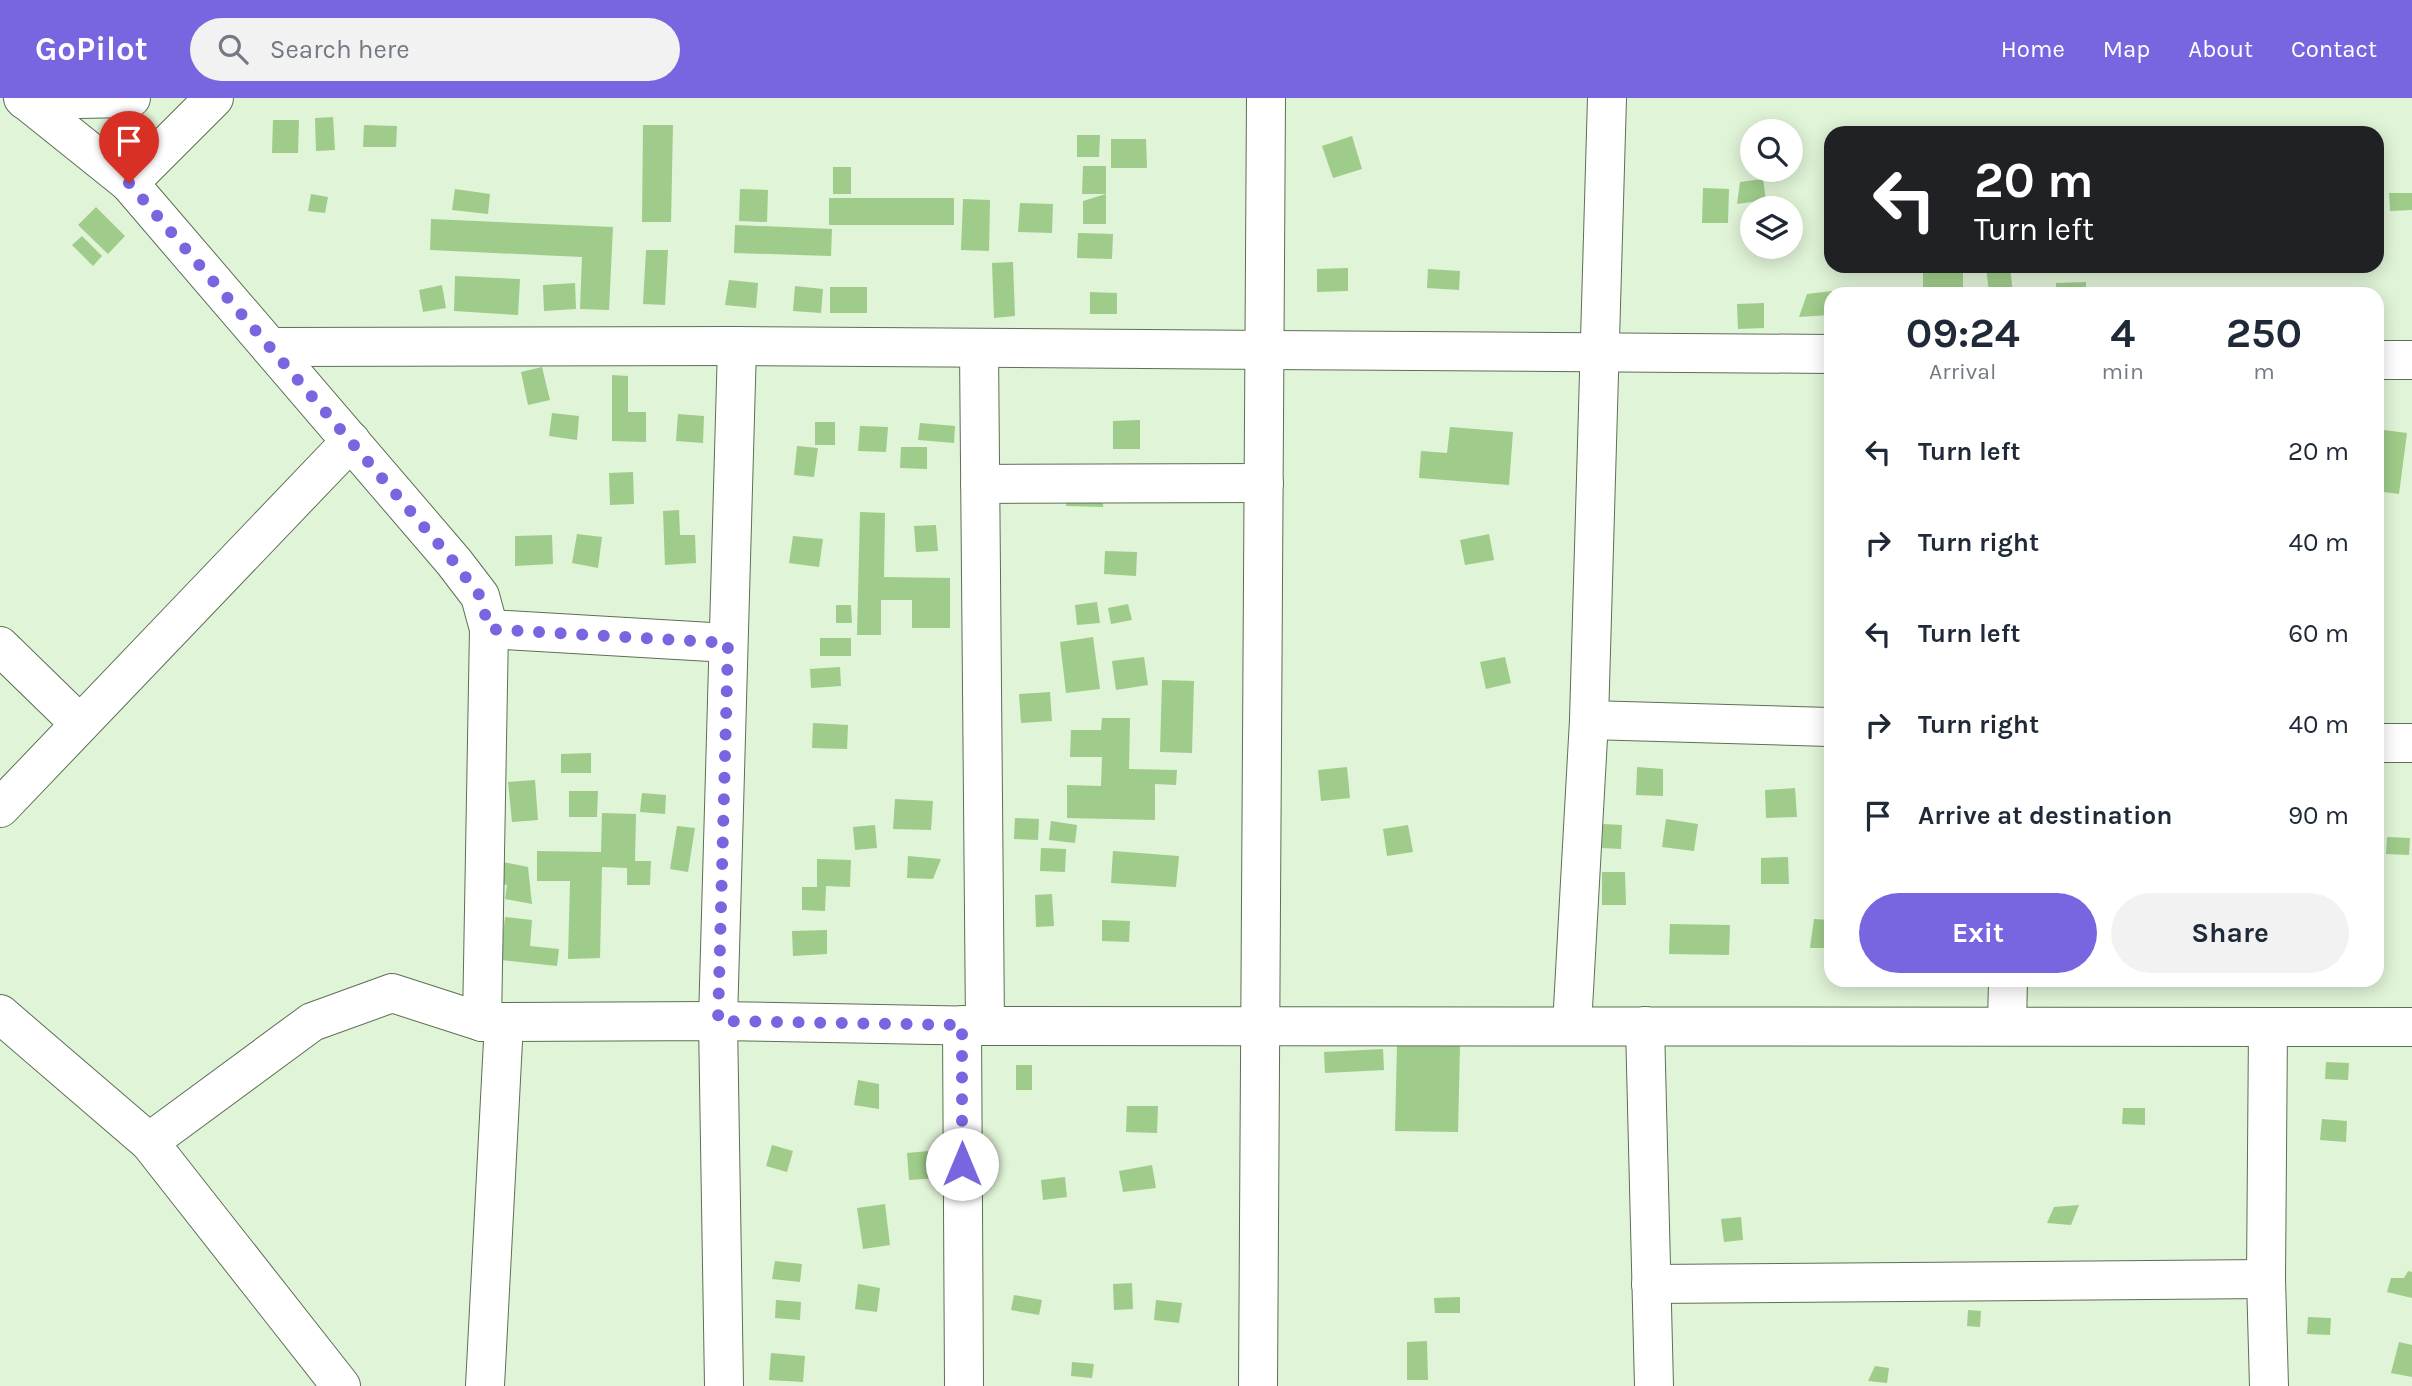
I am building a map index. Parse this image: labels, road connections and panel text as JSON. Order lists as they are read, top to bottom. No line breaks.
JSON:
{"page":{"header":"GoPilot","search":"Search here","nav":["Home","Map","About","Contact"],"turn":["20 m","Turn left"],"eta":["09:24","Arrival","4","min","250","m"],"list":[{"name":"Turn left","value":"20 m"},{"name":"Turn right","value":"40 m"},{"name":"Turn left","value":"60 m"},{"name":"Turn right","value":"40 m"},{"name":"Arrive at destination","value":"90 m"}],"buttons":["Exit","Share"]}}
